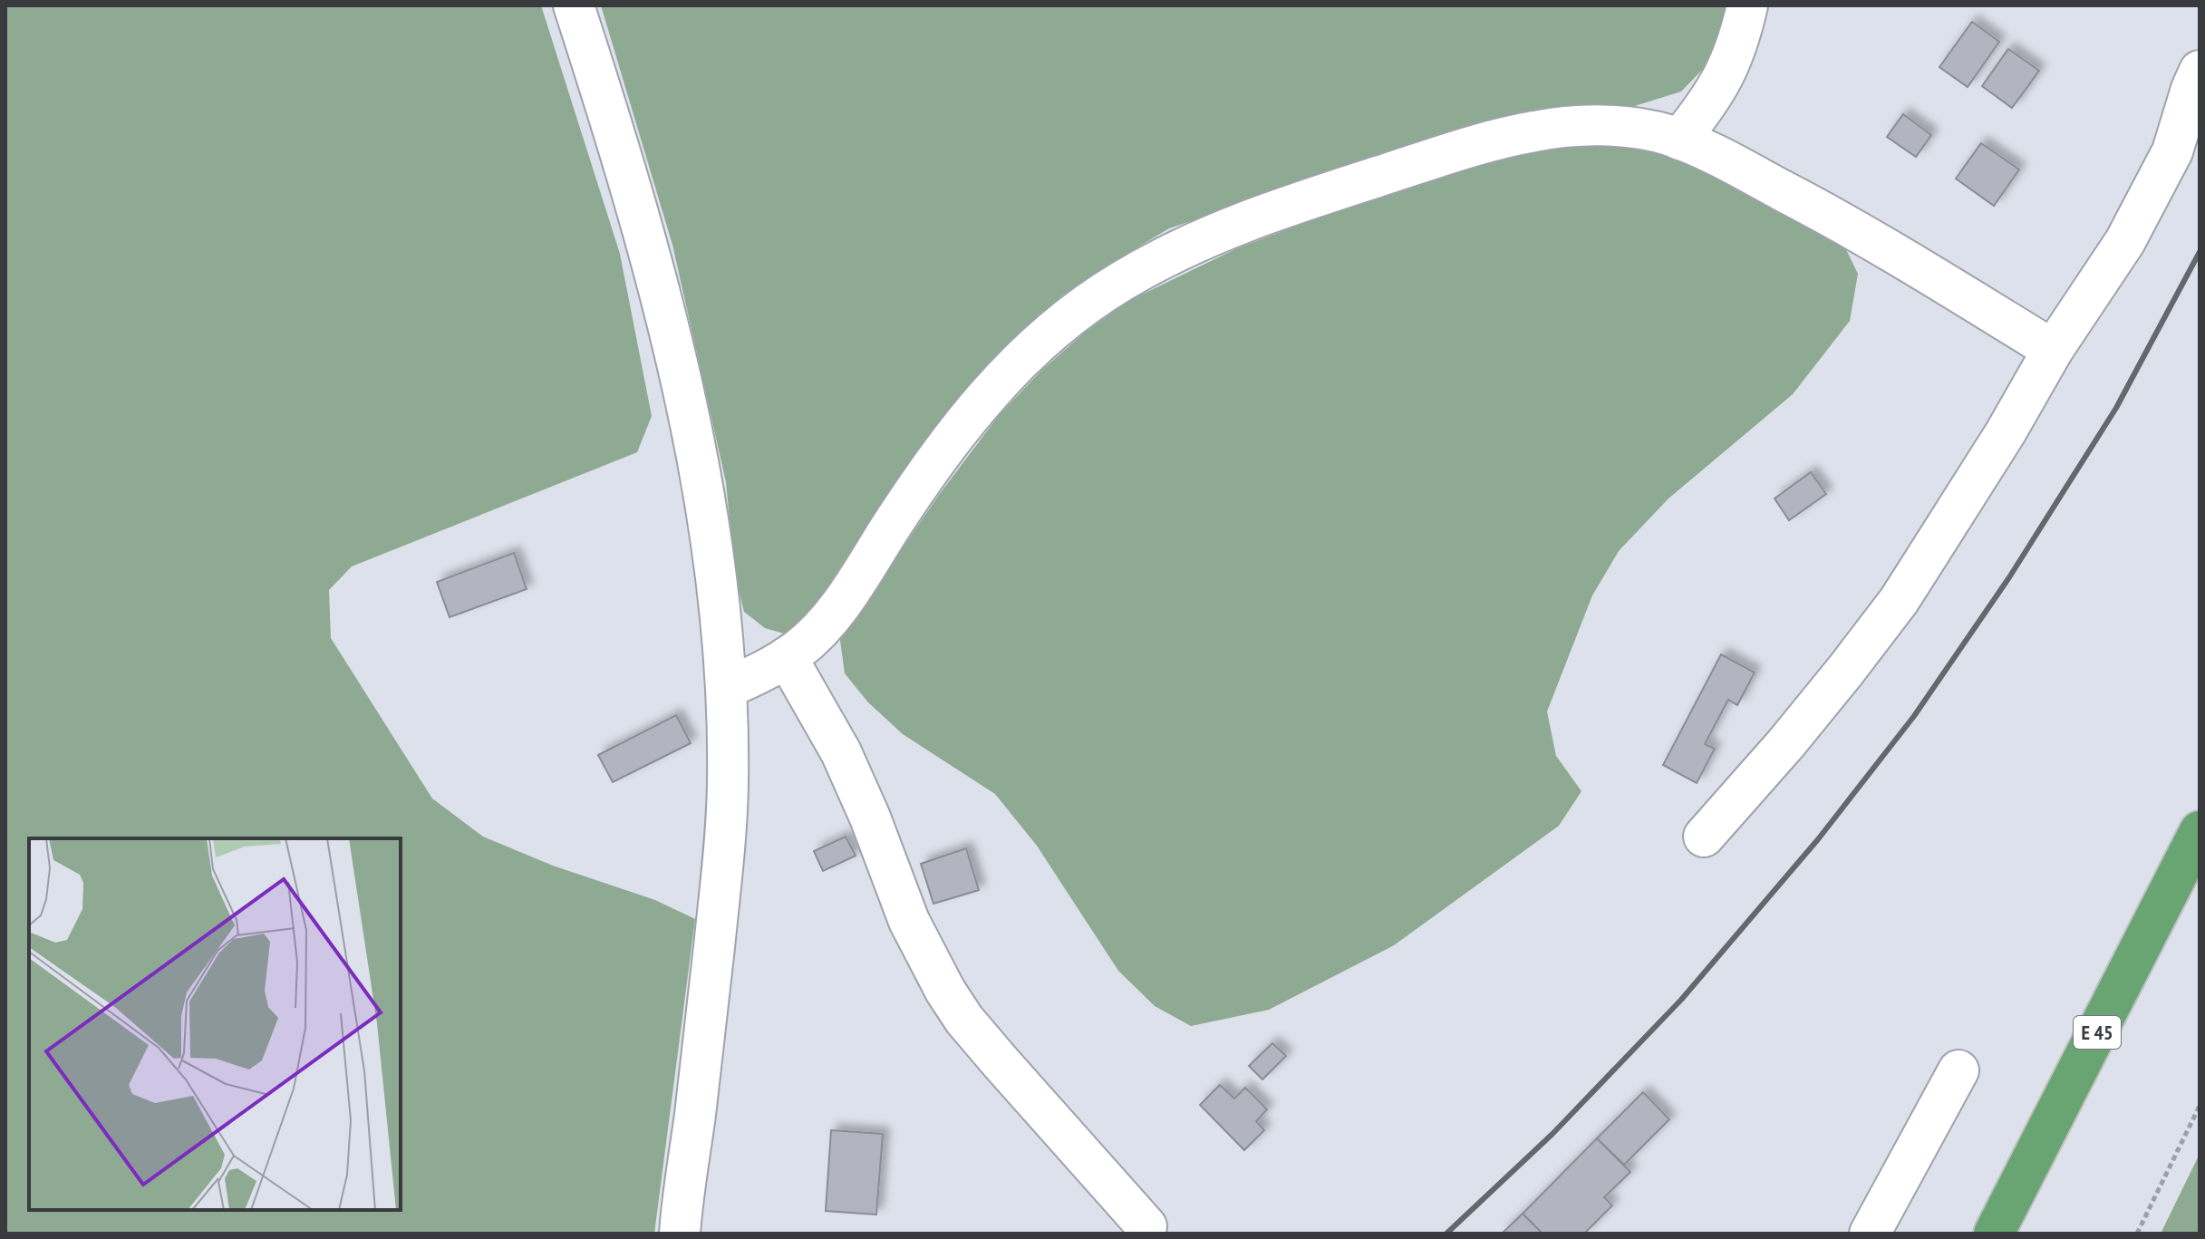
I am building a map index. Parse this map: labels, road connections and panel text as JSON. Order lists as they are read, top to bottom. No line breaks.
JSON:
{"streets":{"highway":["E 45"]}}
